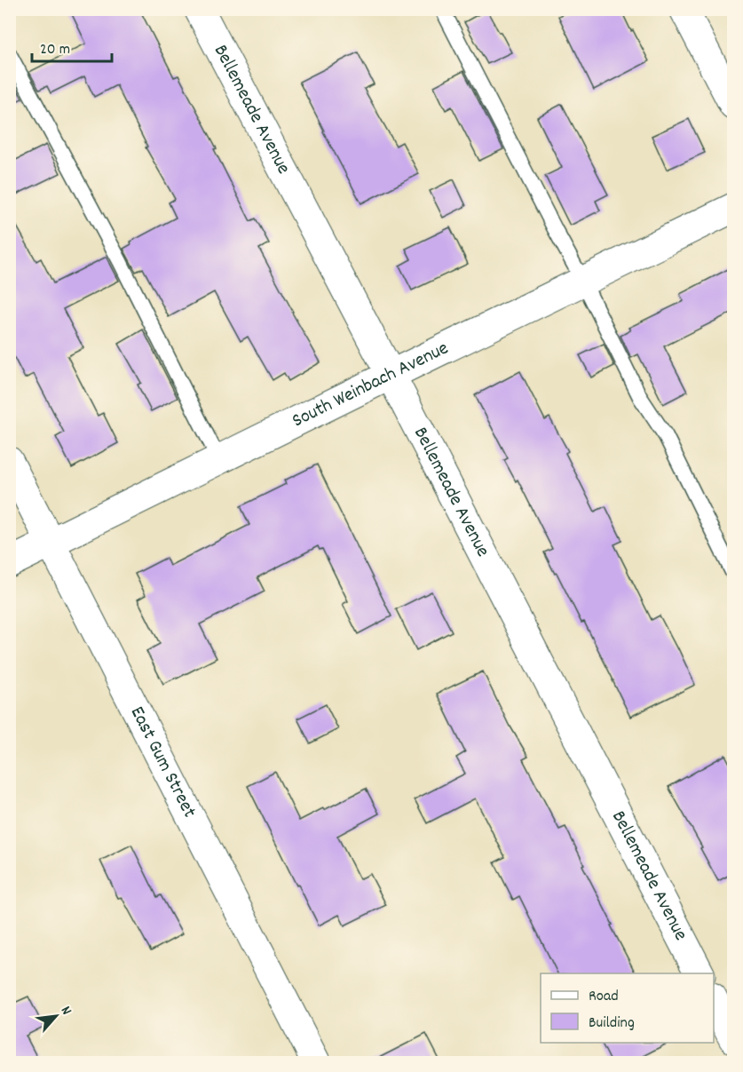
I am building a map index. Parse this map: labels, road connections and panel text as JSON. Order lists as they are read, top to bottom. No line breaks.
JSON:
{"streets":{"street":["Bellemeade Avenue","South Weinbach Avenue","East Gum Street"]},"crossings":[["Bellemeade Avenue","South Weinbach Avenue"],["South Weinbach Avenue","East Gum Street"]],"legend":["Road","Building"],"scale_bar":"20 m","north":"top right"}
